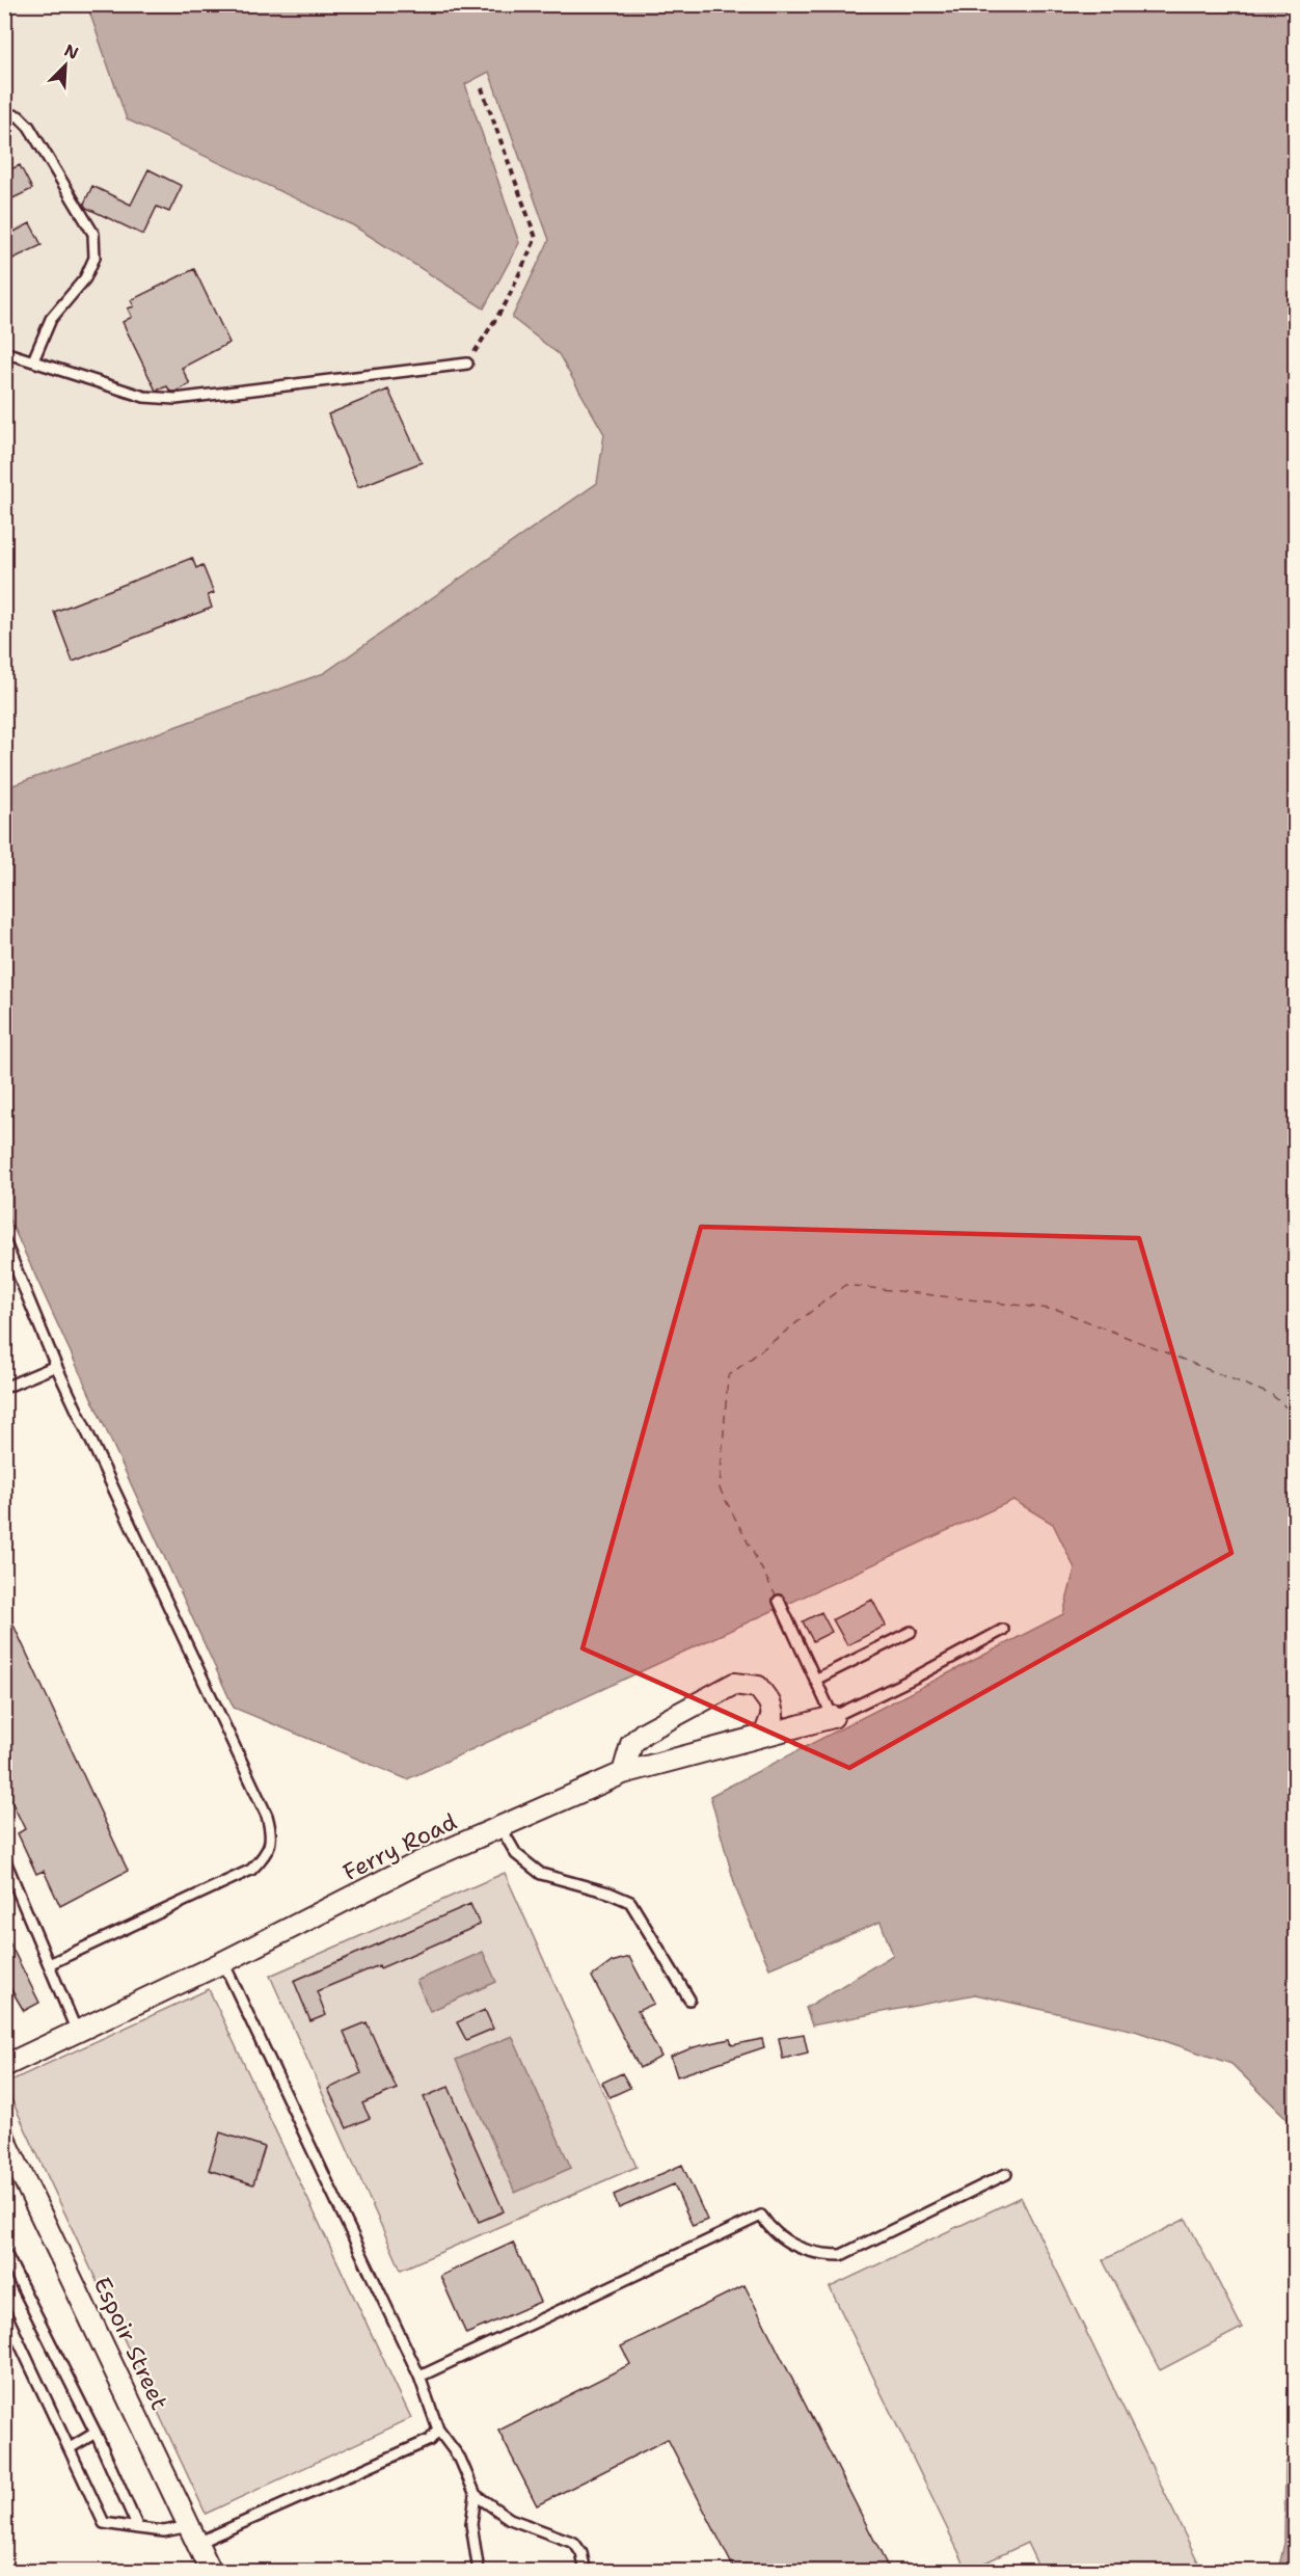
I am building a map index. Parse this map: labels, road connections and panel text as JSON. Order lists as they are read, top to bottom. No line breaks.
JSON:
{"streets":{"street":["Ferry Road","Espoir Street"]},"north":"top right"}
